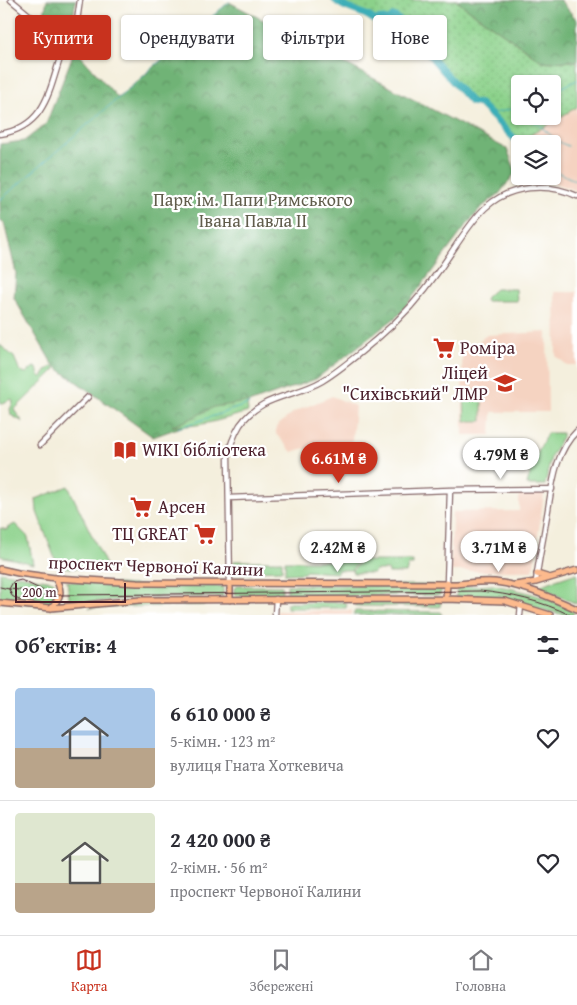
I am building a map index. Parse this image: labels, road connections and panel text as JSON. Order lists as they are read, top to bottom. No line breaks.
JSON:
{"streets":{"main road":["проспект Червоної Калини"]},"parks":["Парк ім. Папи Римського Івана Павла ІІ"],"places":{"supermarket":["Роміра","Арсен","ТЦ GREAT"],"school or university":["Ліцей \"Сихівський\" ЛМР"],"library":["WIKI бібліотека"]},"scale_bar":"200 m","page":{"chip":["Купити","Орендувати","Фільтри","Нове"],"price":["4.79M ₴","6.61M ₴","2.42M ₴","3.71M ₴"],"scale":"200 m","heading":"Об’єктів: 4","list":[{"name":"6 610 000 ₴","note":"5-кімн. · 123 m² · вулиця Гната Хоткевича"},{"name":"2 420 000 ₴","note":"2-кімн. · 56 m² · проспект Червоної Калини"}],"tabs":["Карта","Збережені","Головна"]}}
